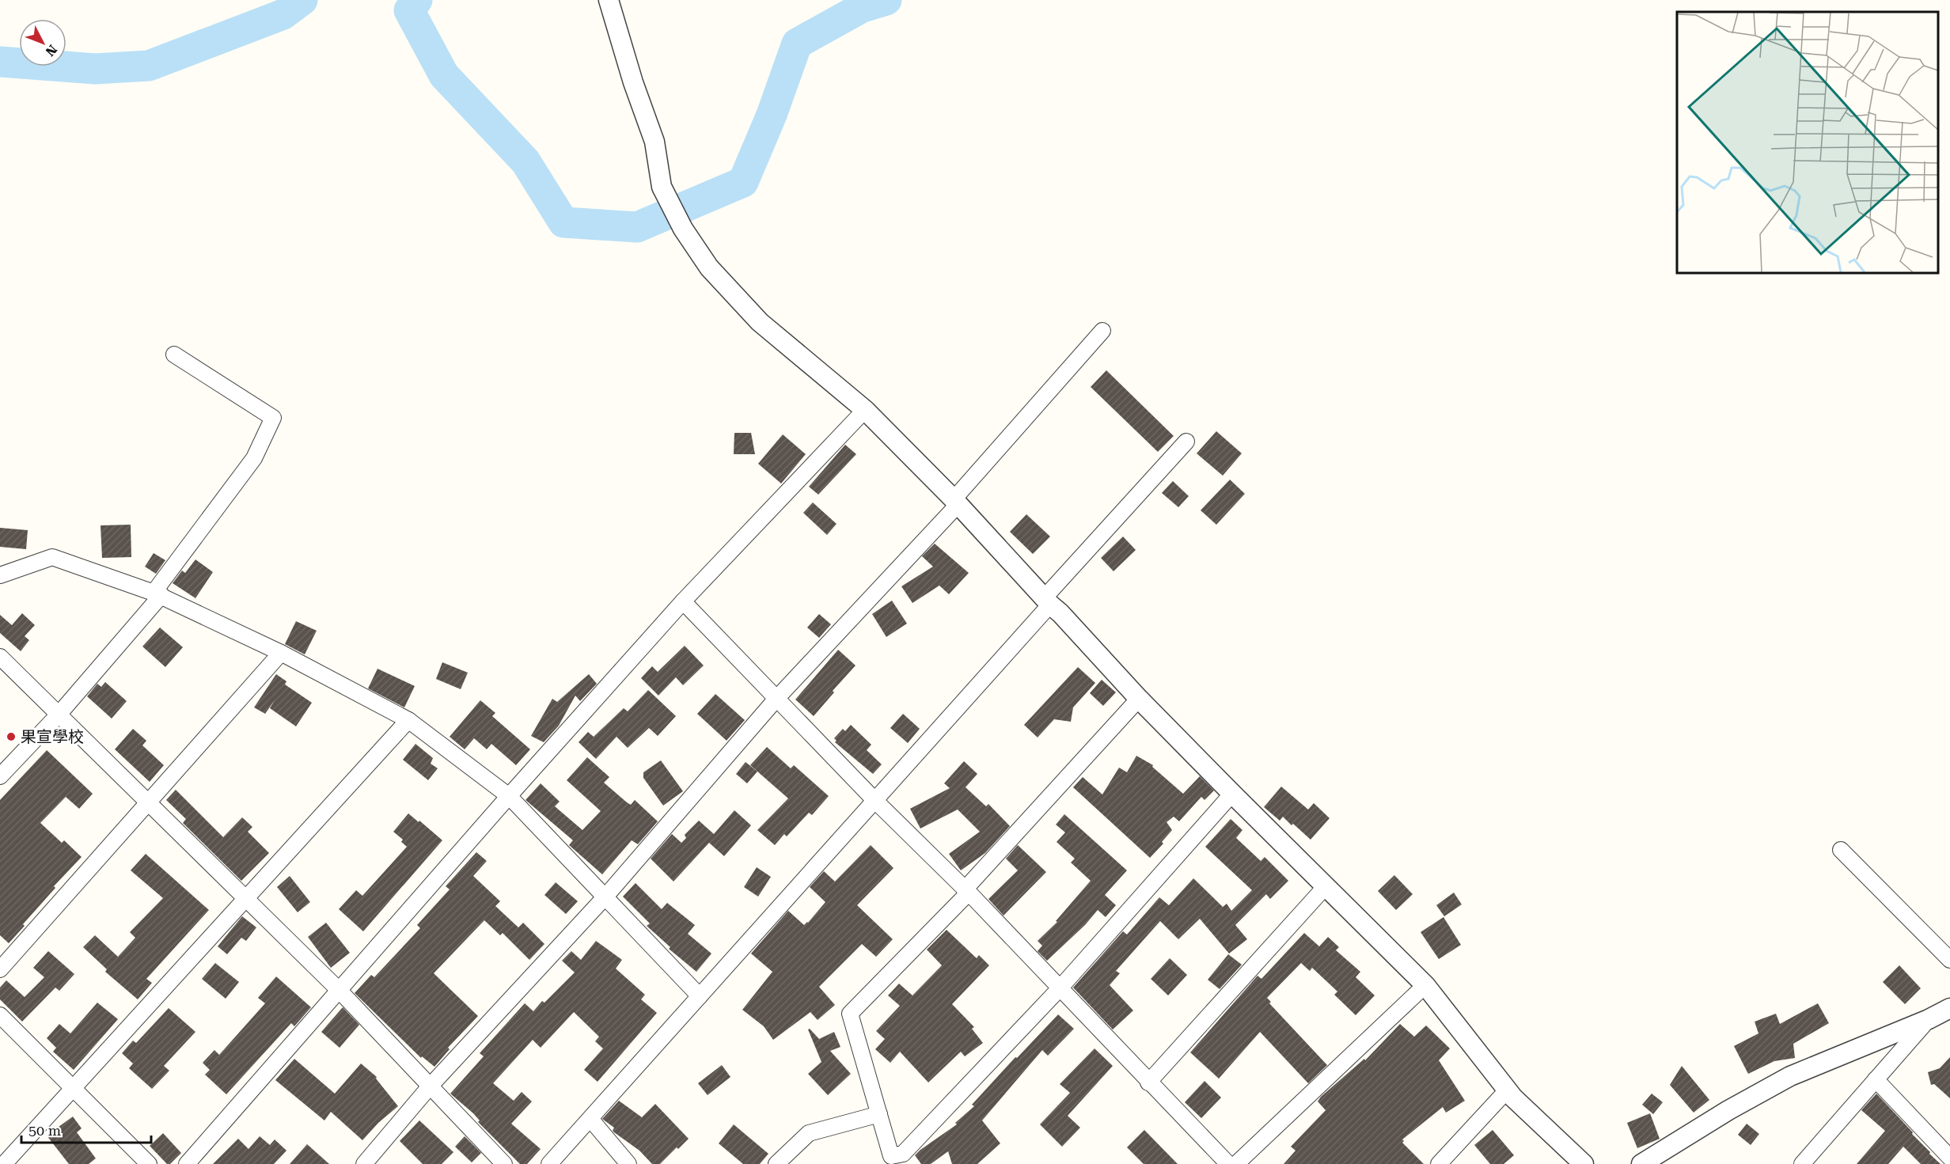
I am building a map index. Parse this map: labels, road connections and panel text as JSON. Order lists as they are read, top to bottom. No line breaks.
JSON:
{"places":["果宣學校"],"scale_bar":"50 m","north":"bottom right"}
